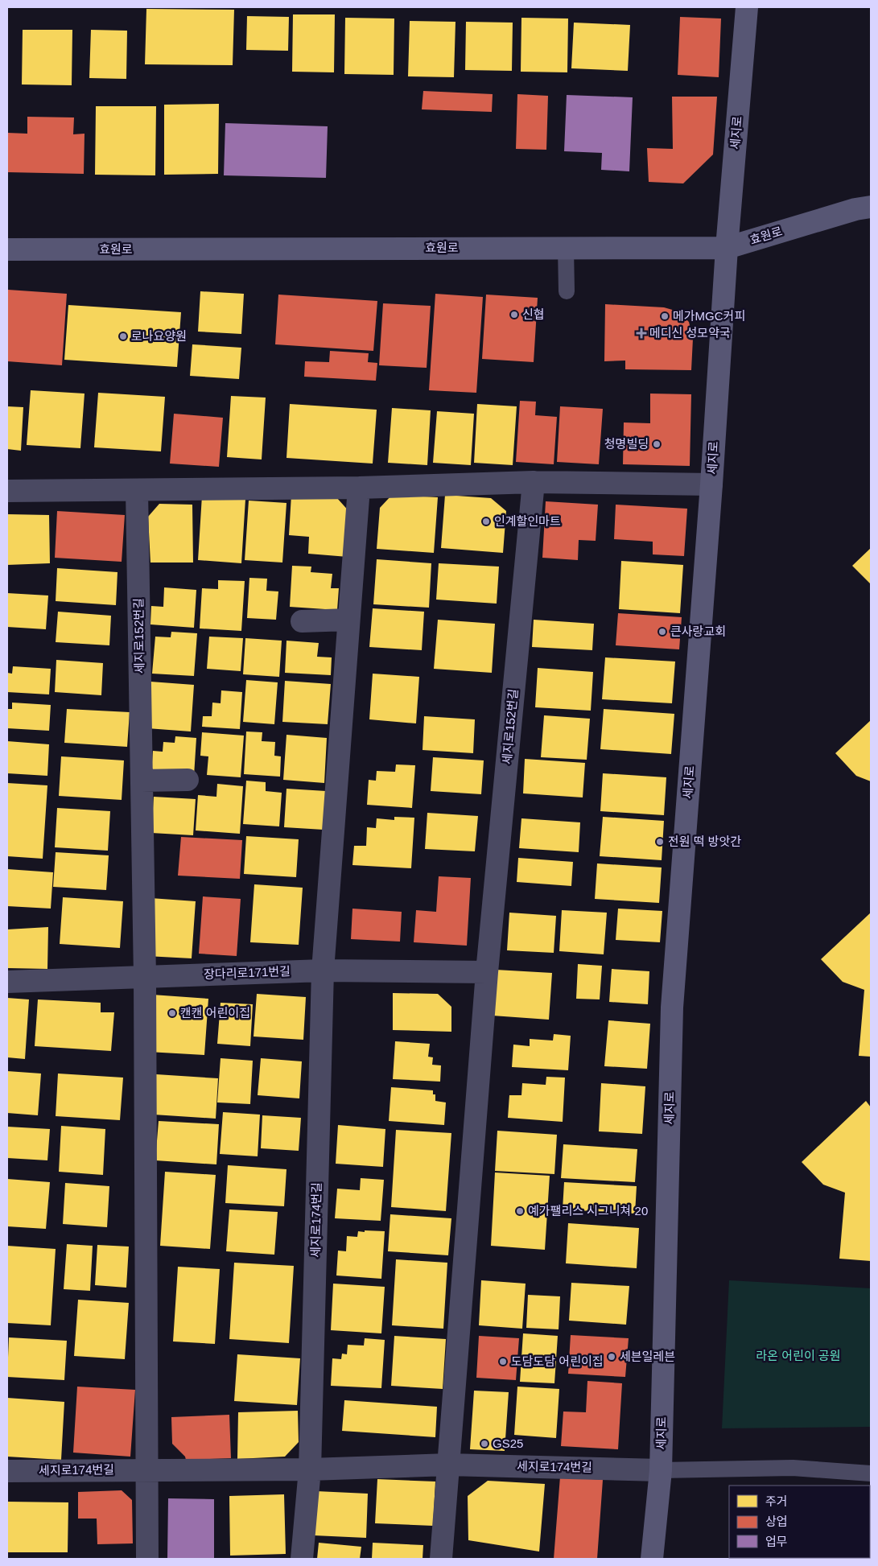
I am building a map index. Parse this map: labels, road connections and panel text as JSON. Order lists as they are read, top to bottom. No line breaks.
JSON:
{"streets":{"street":["세지로","효원로","세지로152번길","장다리로171번길","세지로174번길"]},"crossings":[["세지로","효원로"],["세지로","세지로174번길"],["세지로152번길","장다리로171번길"],["장다리로171번길","세지로174번길"]],"parks":["라온 어린이 공원"],"places":{"other":["신협","메가MGC커피","로나요양원","청명빌딩","인계할인마트","큰사랑교회","전원 떡 방앗간","캔캔 어린이집","예가팰리스 시그니쳐 20","세븐일레븐","도담도담 어린이집","GS25"],"health":["메디신 성모약국"]},"legend":["주거","상업","업무"]}
